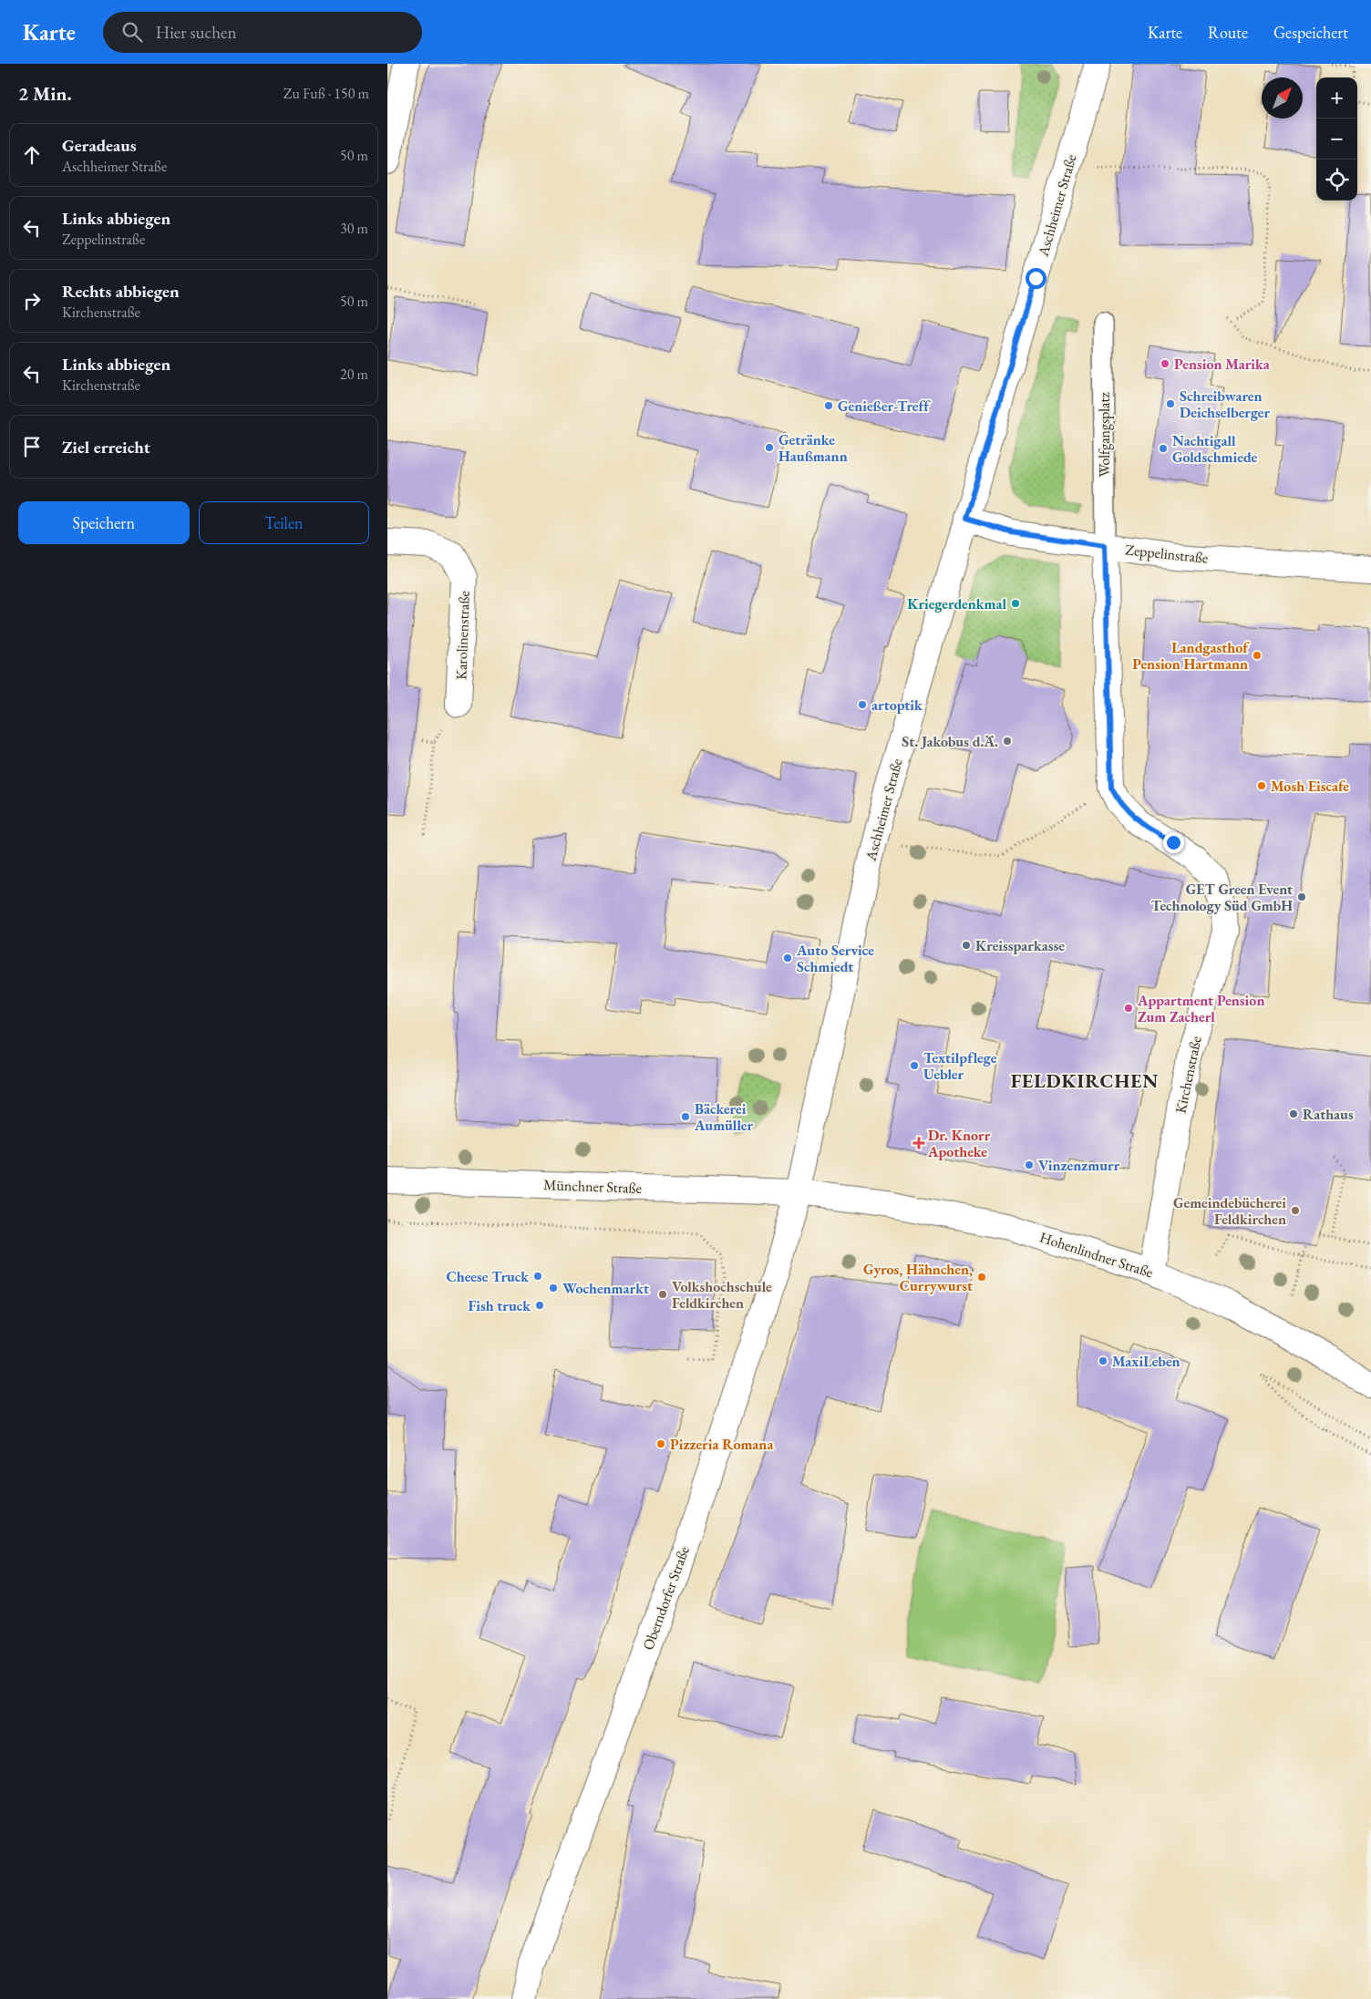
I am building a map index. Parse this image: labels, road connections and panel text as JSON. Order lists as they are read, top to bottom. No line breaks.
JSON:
{"streets":{"street":["Aschheimer Straße","Zeppelinstraße","Karolinenstraße","Kirchenstraße","Münchner Straße","Hohenlindner Straße","Oberndorfer Straße"],"lane":["Wolfgangsplatz"]},"crossings":[["Aschheimer Straße","Zeppelinstraße"],["Aschheimer Straße","Münchner Straße"],["Aschheimer Straße","Hohenlindner Straße"],["Aschheimer Straße","Oberndorfer Straße"],["Wolfgangsplatz","Zeppelinstraße"],["Wolfgangsplatz","Kirchenstraße"],["Zeppelinstraße","Kirchenstraße"],["Kirchenstraße","Hohenlindner Straße"],["Münchner Straße","Hohenlindner Straße"],["Münchner Straße","Oberndorfer Straße"],["Hohenlindner Straße","Oberndorfer Straße"]],"districts":["FELDKIRCHEN"],"places":{"other":["Pension Marika","Schreibwaren Deichselberger","Genießer-Treff","Getränke Haußmann","Nachtigall Goldschmiede","Kriegerdenkmal","Landgasthof Pension Hartmann","artoptik","St. Jakobus d.Ä.","Mosh Eiscafe","GET Green Event Technology Süd GmbH","Kreissparkasse","Auto Service Schmiedt","Appartment Pension Zum Zacherl","Textilpflege Uebler","Rathaus","Bäckerei Aumüller","Vinzenzmurr","Gemeindebücherei Feldkirchen","Cheese Truck","Gyros, Hähnchen, Currywurst","Wochenmarkt","Volkshochschule Feldkirchen","Fish truck","MaxiLeben","Pizzeria Romana"],"health":["Dr. Knorr Apotheke"]},"north":"top right","page":{"header":"Karte","search":"Hier suchen","nav":["Karte","Route","Gespeichert"],"heading":["2 Min.","Zu Fuß · 150 m"],"map_buttons":["+","−"],"list":[["Geradeaus","Aschheimer Straße","50 m"],["Links abbiegen","Zeppelinstraße","30 m"],["Rechts abbiegen","Kirchenstraße","50 m"],["Links abbiegen","Kirchenstraße","20 m"],"Ziel erreicht"],"buttons":["Speichern","Teilen"]}}
